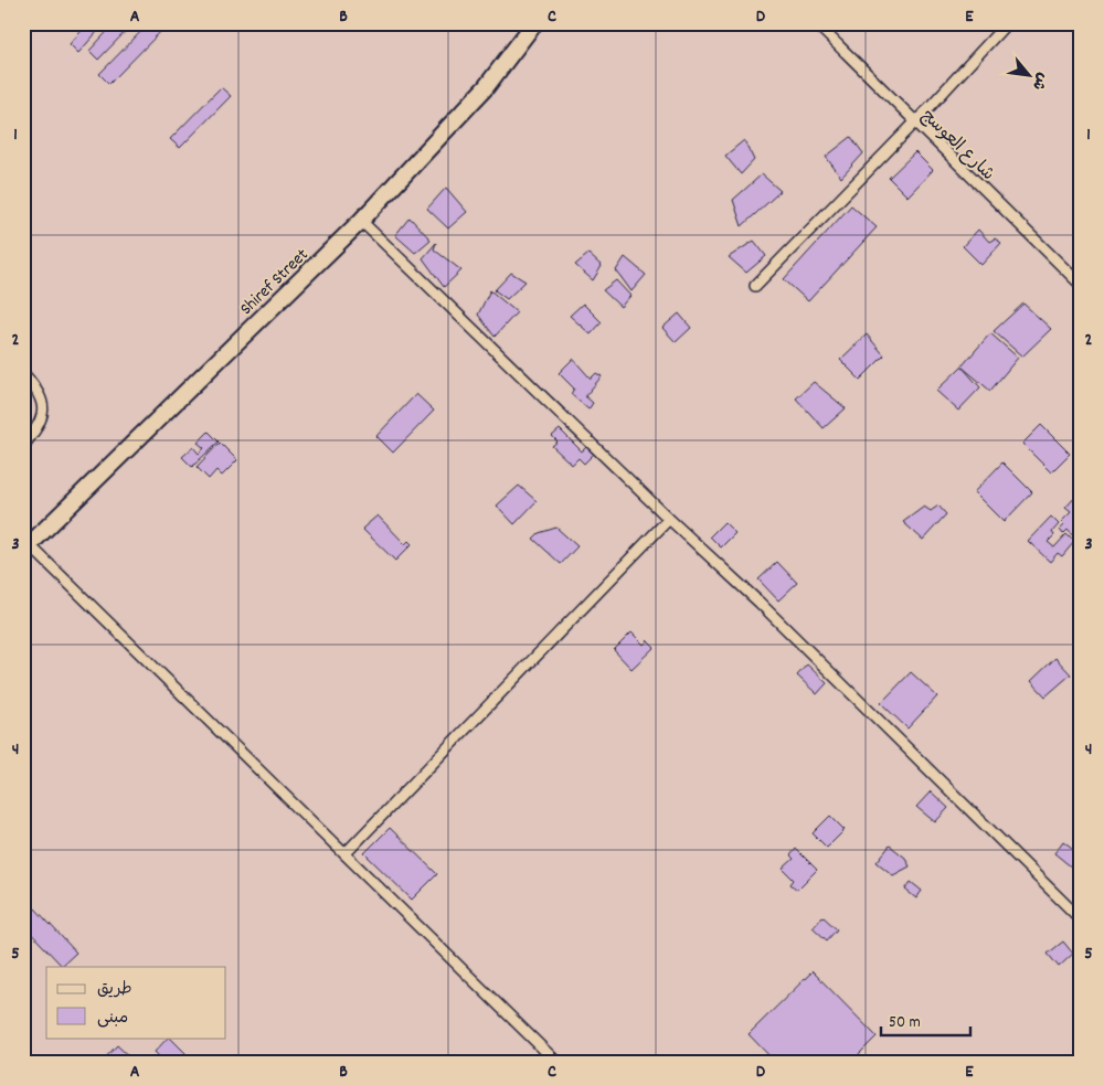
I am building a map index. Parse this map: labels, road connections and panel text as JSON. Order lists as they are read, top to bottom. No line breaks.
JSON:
{"streets":{"main road":["Shiref Street"],"street":["شارع العوسج"]},"legend":["طريق","مبنى"],"scale_bar":"50 m","north":"bottom right","grid":{"columns":["A","B","C","D","E"],"rows":["1","2","3","4","5"]}}
